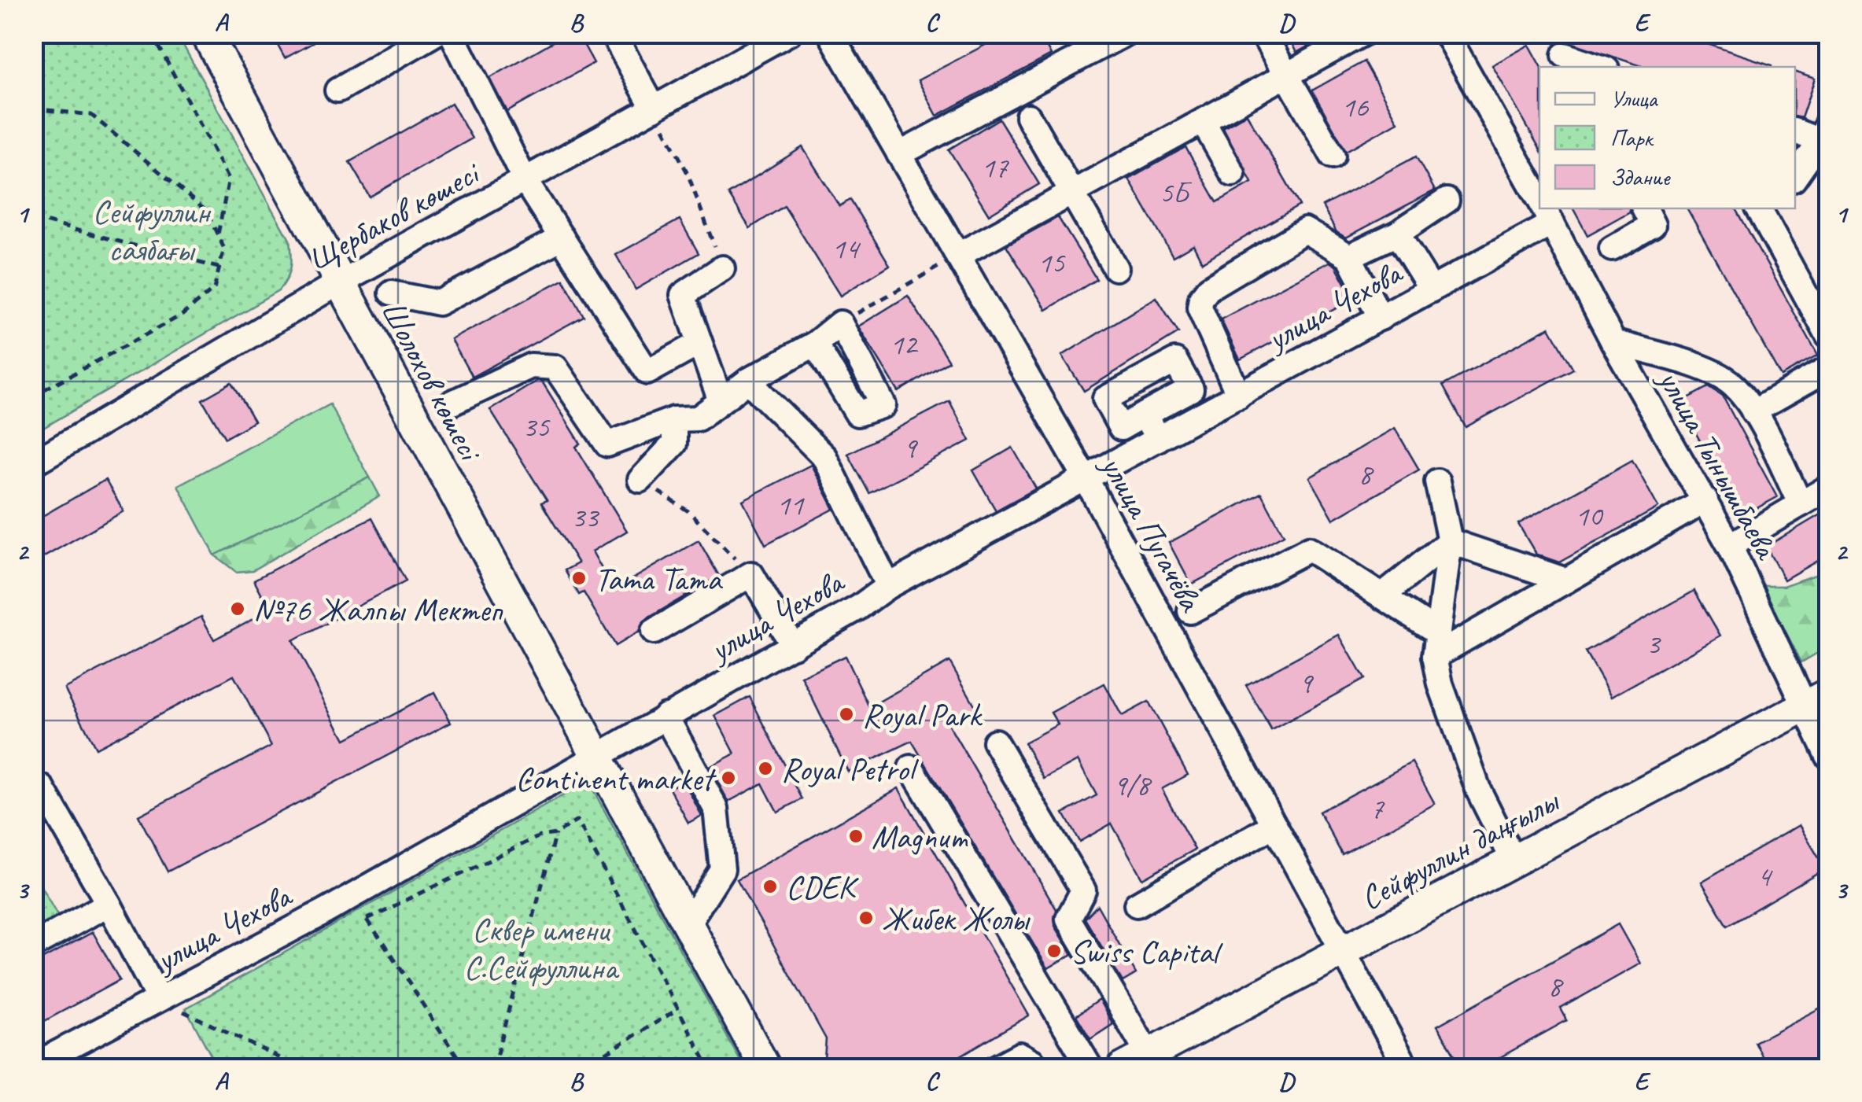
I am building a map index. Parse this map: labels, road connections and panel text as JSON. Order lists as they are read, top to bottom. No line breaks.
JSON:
{"streets":{"main road":["Шолохов көшесі","Сейфуллин даңғылы"],"street":["Щербаков көшесі","улица Чехова","улица Тынышбаева","улица Пугачёва"]},"crossings":[["Щербаков көшесі","Шолохов көшесі"],["улица Чехова","Шолохов көшесі"],["улица Чехова","улица Тынышбаева"],["улица Чехова","улица Пугачёва"],["улица Тынышбаева","Сейфуллин даңғылы"],["улица Пугачёва","Сейфуллин даңғылы"]],"parks":["Сейфуллин саябағы","Сквер имени С.Сейфуллина"],"places":["Tama Tama","№76 Жалпы Мектеп","Royal Park","Royal Petrol","Continent market","Magnum","CDEK","Жибек Жолы","Swiss Capital"],"house_numbers":["16","17","5Б","14","15","12","35","9","8","11","10","33","3","9","9/8","7","4","8"],"legend":["Улица","Парк","Здание"],"grid":{"columns":["A","B","C","D","E"],"rows":["1","2","3"]}}
